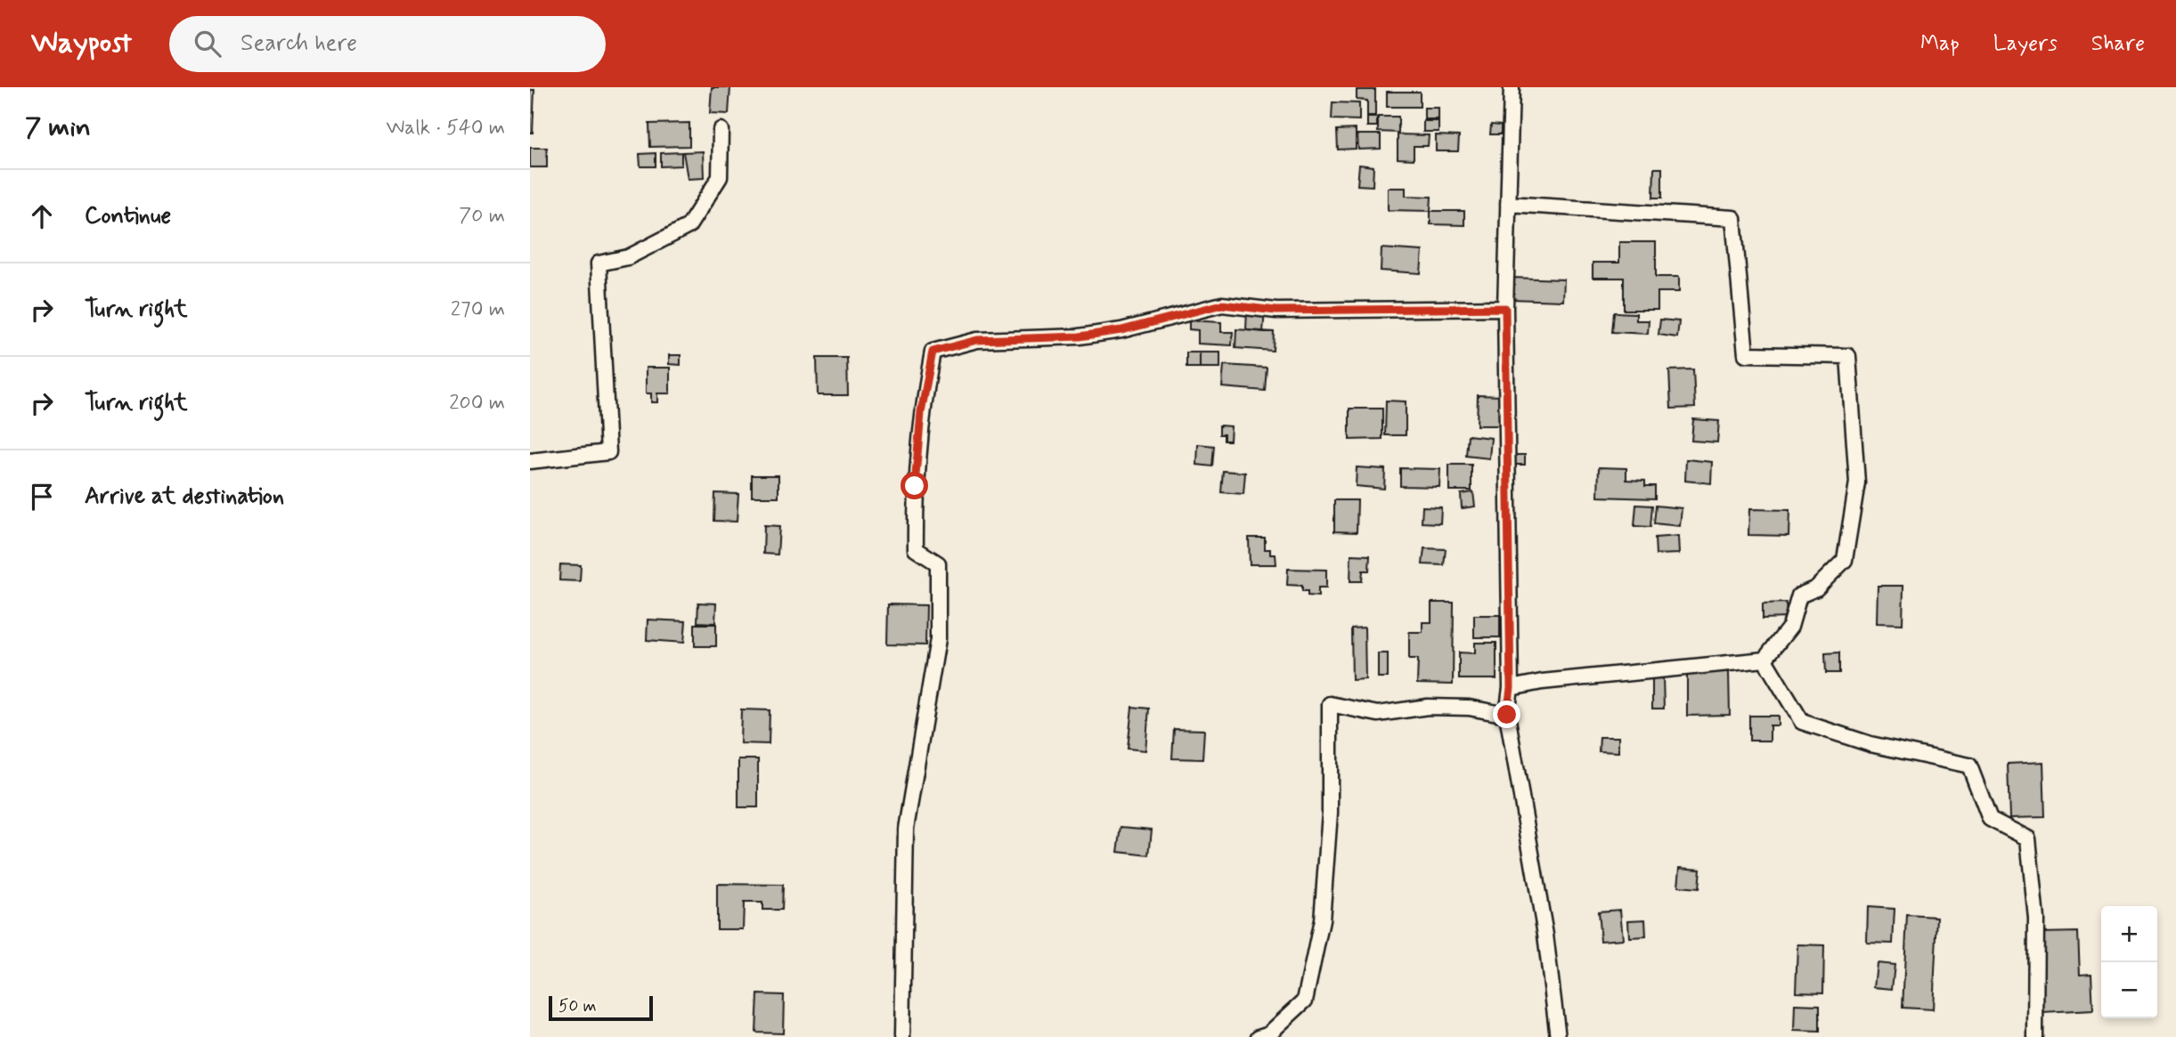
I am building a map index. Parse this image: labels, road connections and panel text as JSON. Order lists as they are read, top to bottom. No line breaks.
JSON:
{"scale_bar":"50 m","page":{"header":"Waypost","search":"Search here","nav":["Map","Layers","Share"],"heading":["7 min","Walk · 540 m"],"list":[["Continue","70 m"],["Turn right","270 m"],["Turn right","200 m"],"Arrive at destination"],"map_buttons":["+","−"],"scale":"50 m"}}
